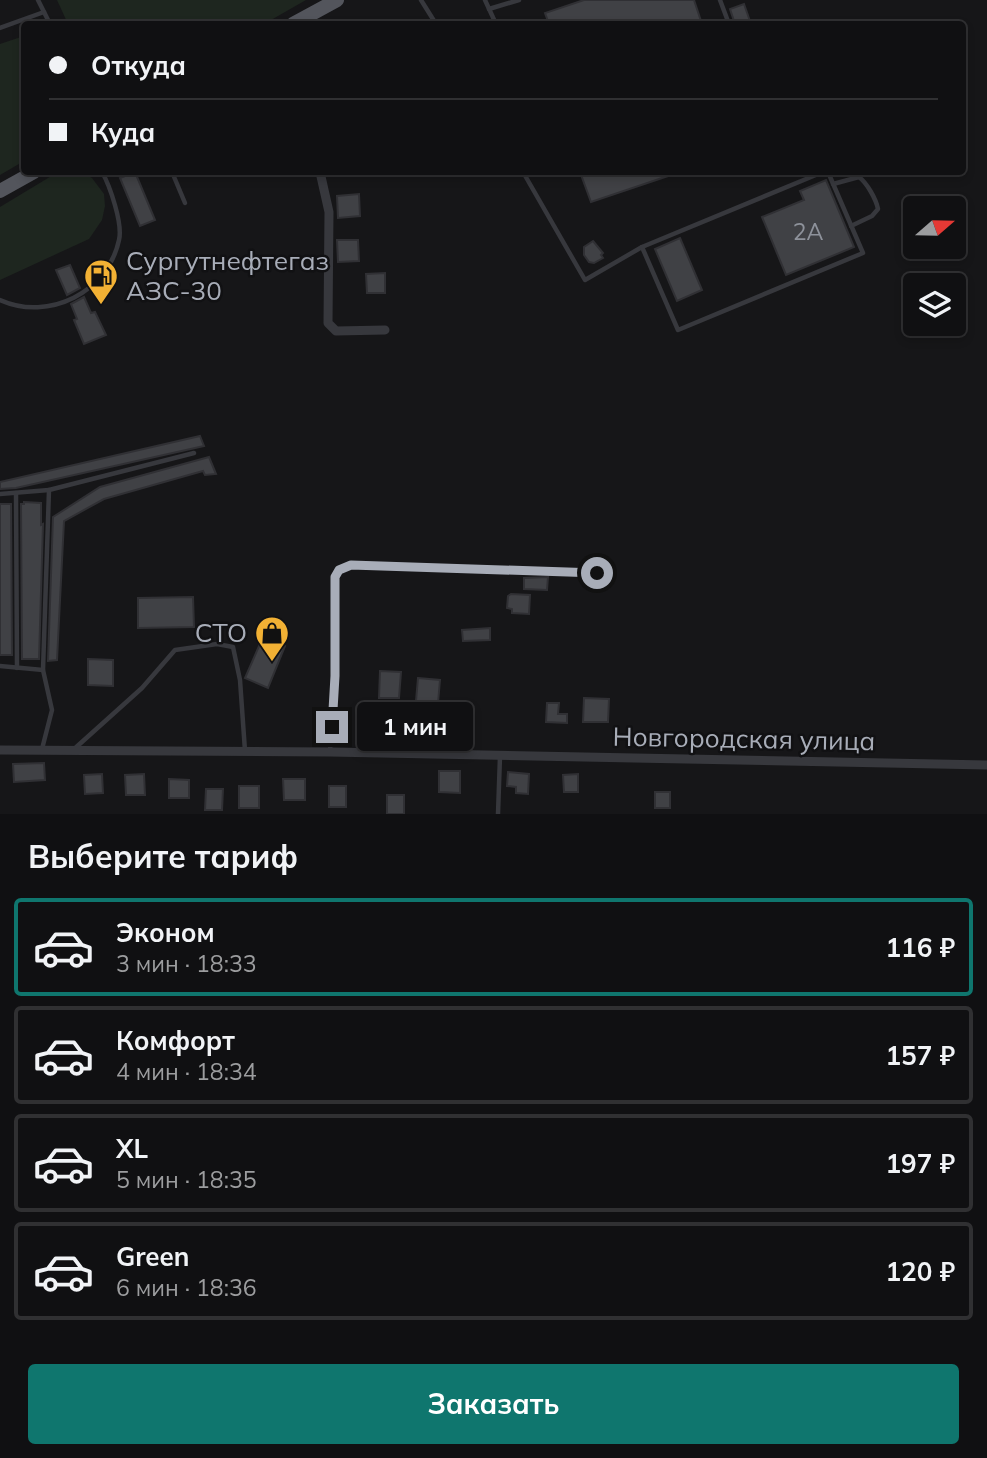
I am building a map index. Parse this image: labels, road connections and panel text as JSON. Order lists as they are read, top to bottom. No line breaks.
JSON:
{"streets":{"street":["Новгородская улица"]},"places":{"fuel station":["Сургутнефтегаз АЗС-30"],"shop":["СТО"]},"house_numbers":["2А"],"north":"right","page":{"banner":["Откуда","Куда"],"bubble":"1 мин","heading":"Выберите тариф","list":[{"name":"Эконом","note":"3 мин · 18:33","value":"116 ₽"},{"name":"Комфорт","note":"4 мин · 18:34","value":"157 ₽"},{"name":"XL","note":"5 мин · 18:35","value":"197 ₽"},{"name":"Green","note":"6 мин · 18:36","value":"120 ₽"}],"buttons":"Заказать"}}
